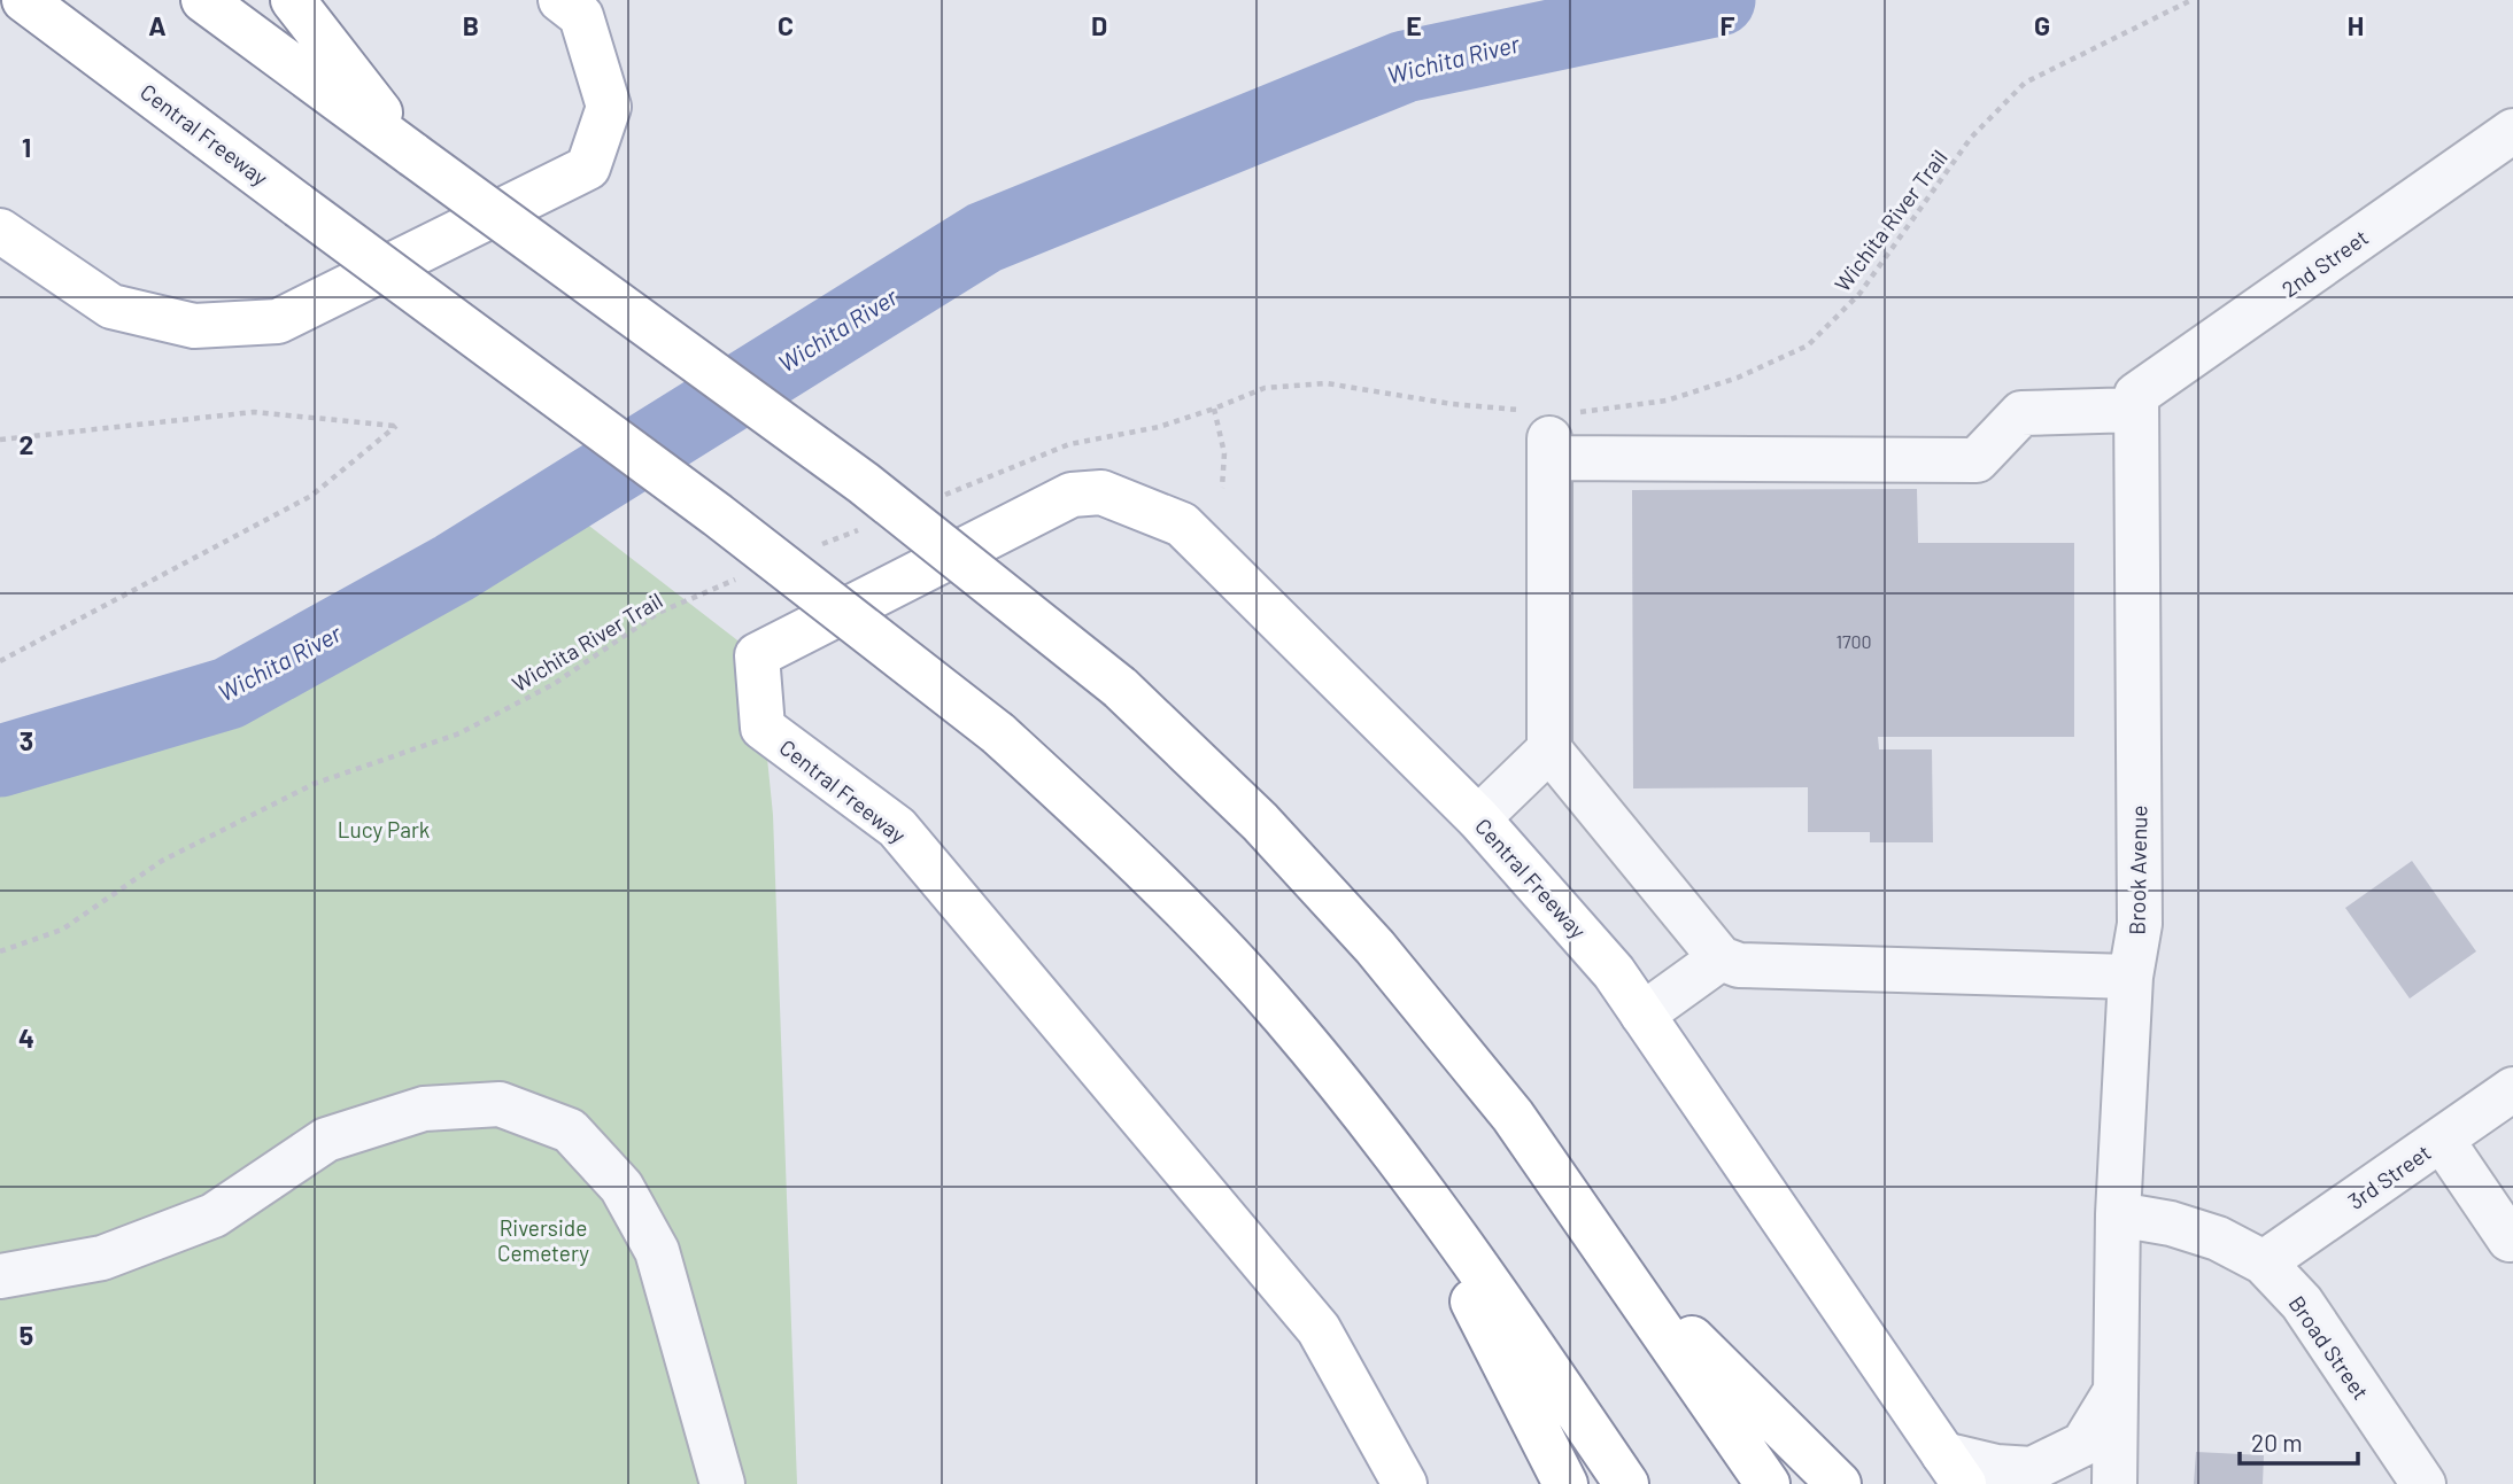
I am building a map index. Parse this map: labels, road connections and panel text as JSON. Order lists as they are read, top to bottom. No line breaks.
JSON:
{"streets":{"main road":["Central Freeway"],"street":["2nd Street","Brook Avenue","3rd Street","Broad Street"],"path":["Wichita River Trail"]},"crossings":[["2nd Street","Brook Avenue"],["Brook Avenue","Broad Street"],["3rd Street","Broad Street"]],"water":["Wichita River"],"parks":["Lucy Park","Riverside Cemetery"],"house_numbers":["1700"],"scale_bar":"20 m","grid":{"columns":["A","B","C","D","E","F","G","H"],"rows":["1","2","3","4","5"]}}
